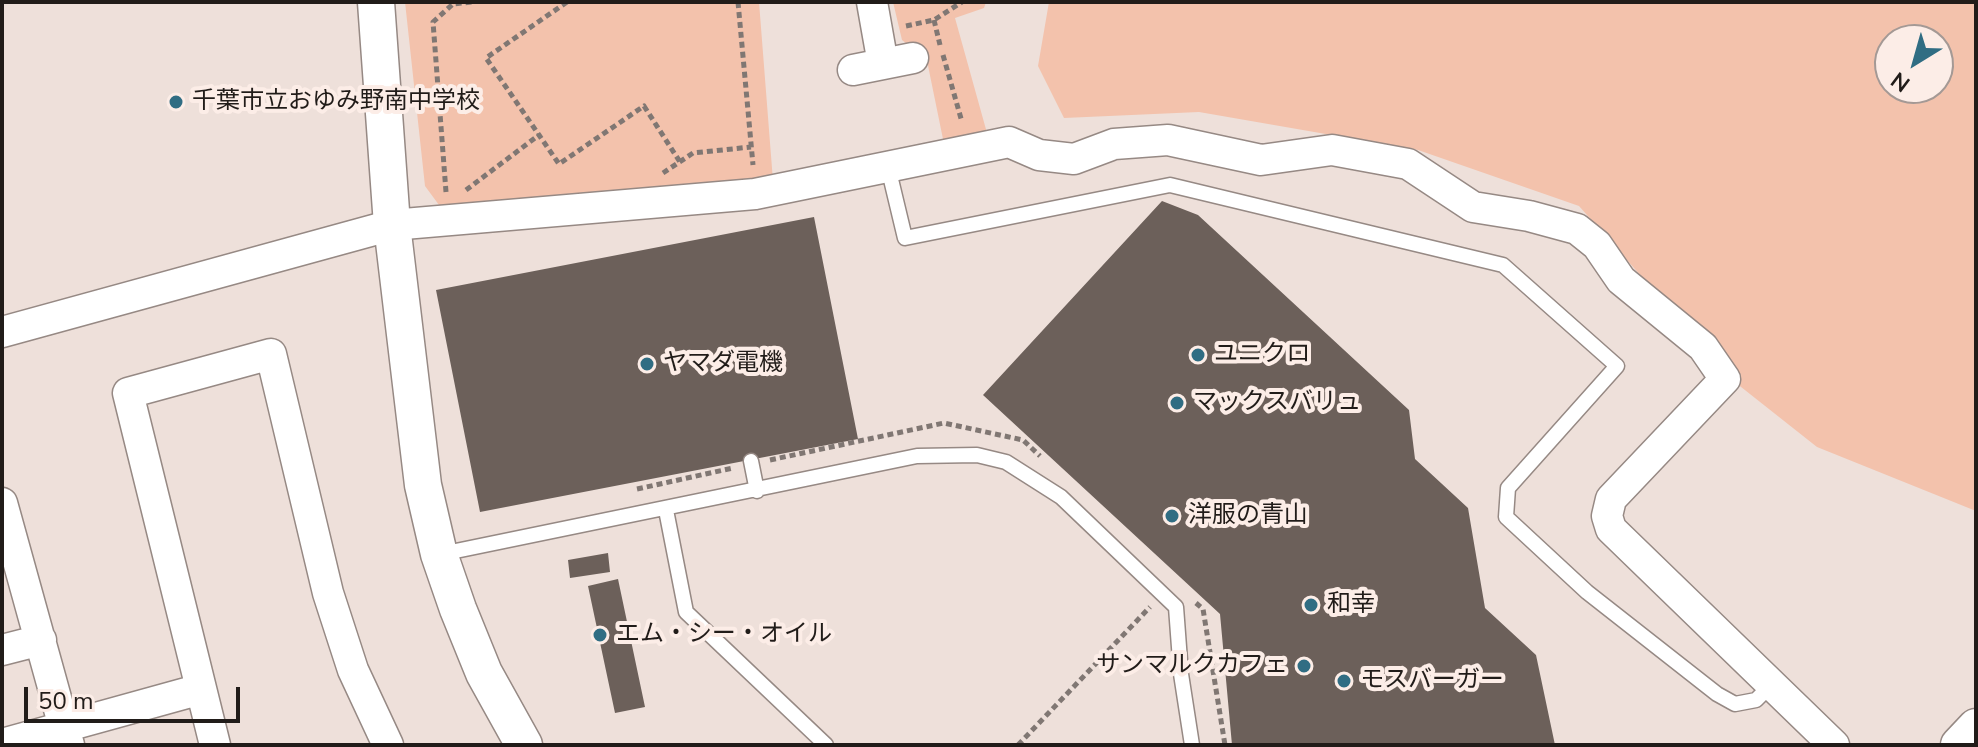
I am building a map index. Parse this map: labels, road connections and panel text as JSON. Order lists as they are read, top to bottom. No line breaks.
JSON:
{"places":["千葉市立おゆみ野南中学校","ユニクロ","ヤマダ電機","マックスバリュ","洋服の青山","和幸","エム・シー・オイル","サンマルクカフェ","モスバーガー"],"scale_bar":"50 m","north":"bottom left"}
